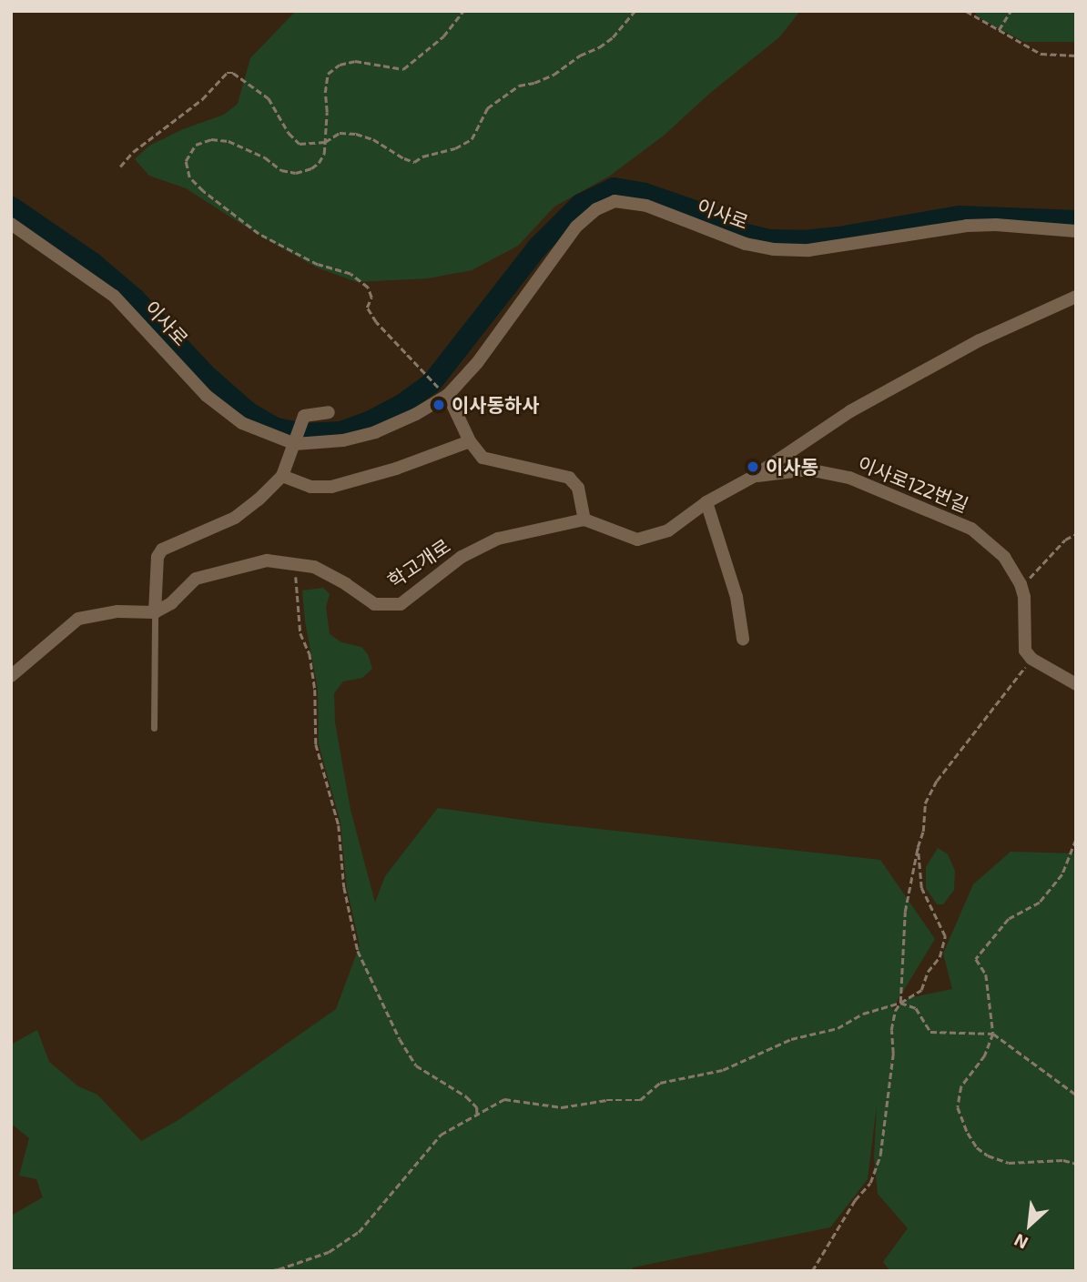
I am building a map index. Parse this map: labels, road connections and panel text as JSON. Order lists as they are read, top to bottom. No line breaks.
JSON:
{"streets":{"street":["이사로","이사로122번길","학고개로"]},"places":["이사동하사","이사동"],"north":"bottom left"}
